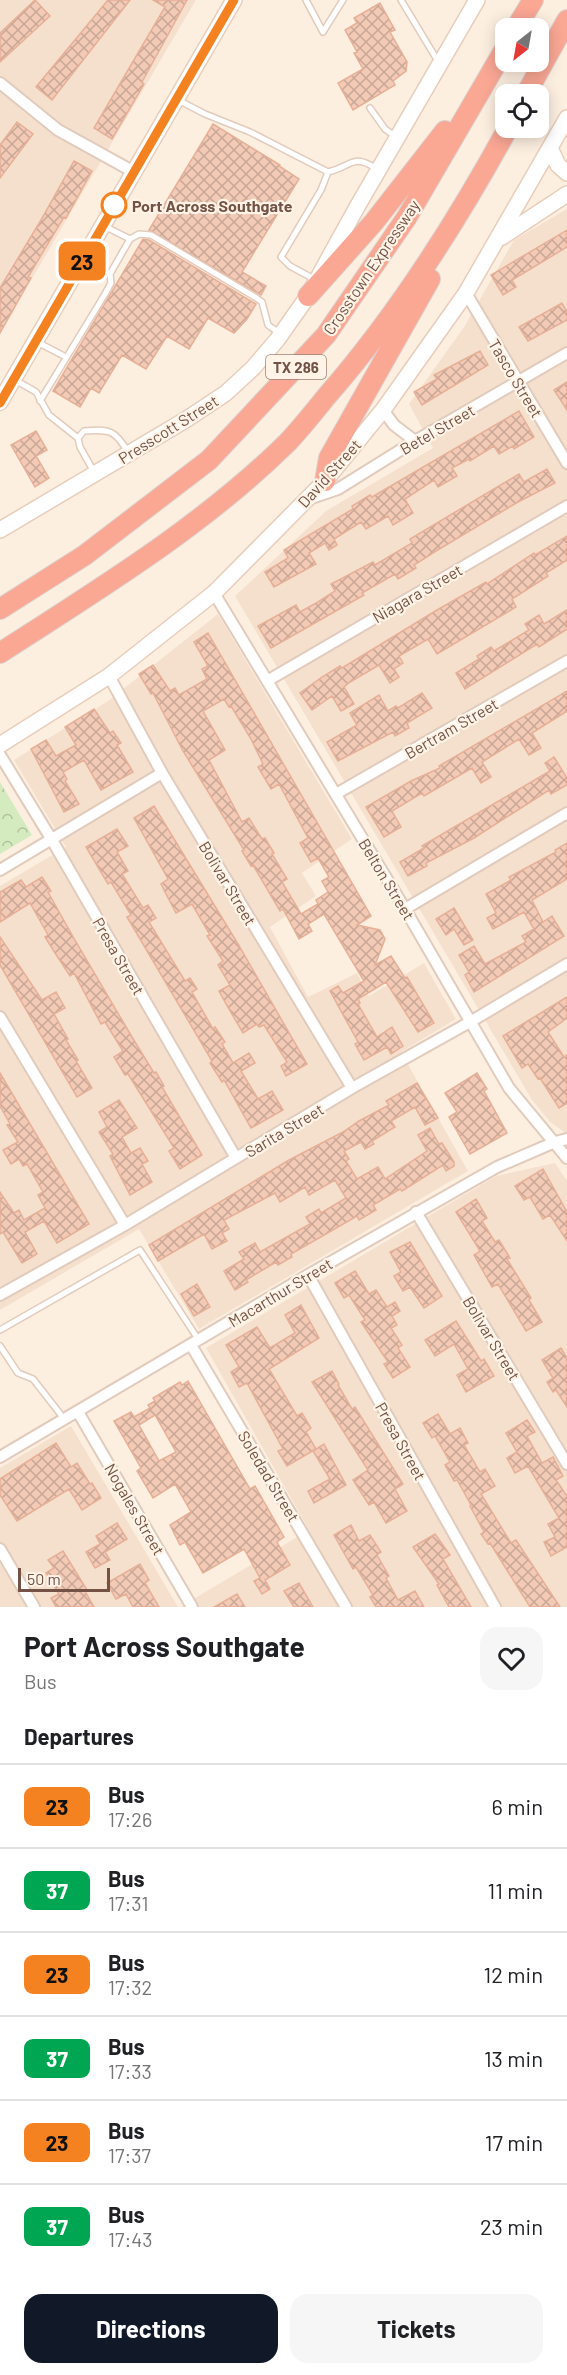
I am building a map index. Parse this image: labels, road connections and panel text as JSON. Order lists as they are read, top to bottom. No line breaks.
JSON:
{"streets":{"highway":["Crosstown Expressway","TX 286"],"main road":["Presscott Street","David Street"],"street":["Tasco Street","Betel Street","Niagara Street","Bertram Street","Belton Street","Bolivar Street","Presa Street","Sarita Street","Macarthur Street","Soledad Street","Nogales Street"]},"crossings":[["Tasco Street","Betel Street"],["Tasco Street","David Street"],["Betel Street","David Street"],["David Street","Belton Street"],["David Street","Bolivar Street"],["Niagara Street","Belton Street"],["Bertram Street","Belton Street"],["Belton Street","Sarita Street"],["Belton Street","Macarthur Street"],["Bolivar Street","Sarita Street"],["Bolivar Street","Macarthur Street"],["Presa Street","Sarita Street"],["Presa Street","Macarthur Street"],["Macarthur Street","Soledad Street"],["Macarthur Street","Nogales Street"]],"places":["Port Across Southgate"],"lines":["bus line 23"],"scale_bar":"50 m","north":"bottom left","page":{"on_map":"23","scale":"50 m","heading":[["Port Across Southgate","Bus"],"Departures"],"list":[{"mark":"23","name":"Bus","note":"17:26","value":"6 min"},{"mark":"37","name":"Bus","note":"17:31","value":"11 min"},{"mark":"23","name":"Bus","note":"17:32","value":"12 min"},{"mark":"37","name":"Bus","note":"17:33","value":"13 min"},{"mark":"23","name":"Bus","note":"17:37","value":"17 min"},{"mark":"37","name":"Bus","note":"17:43","value":"23 min"}],"buttons":["Directions","Tickets"]}}
